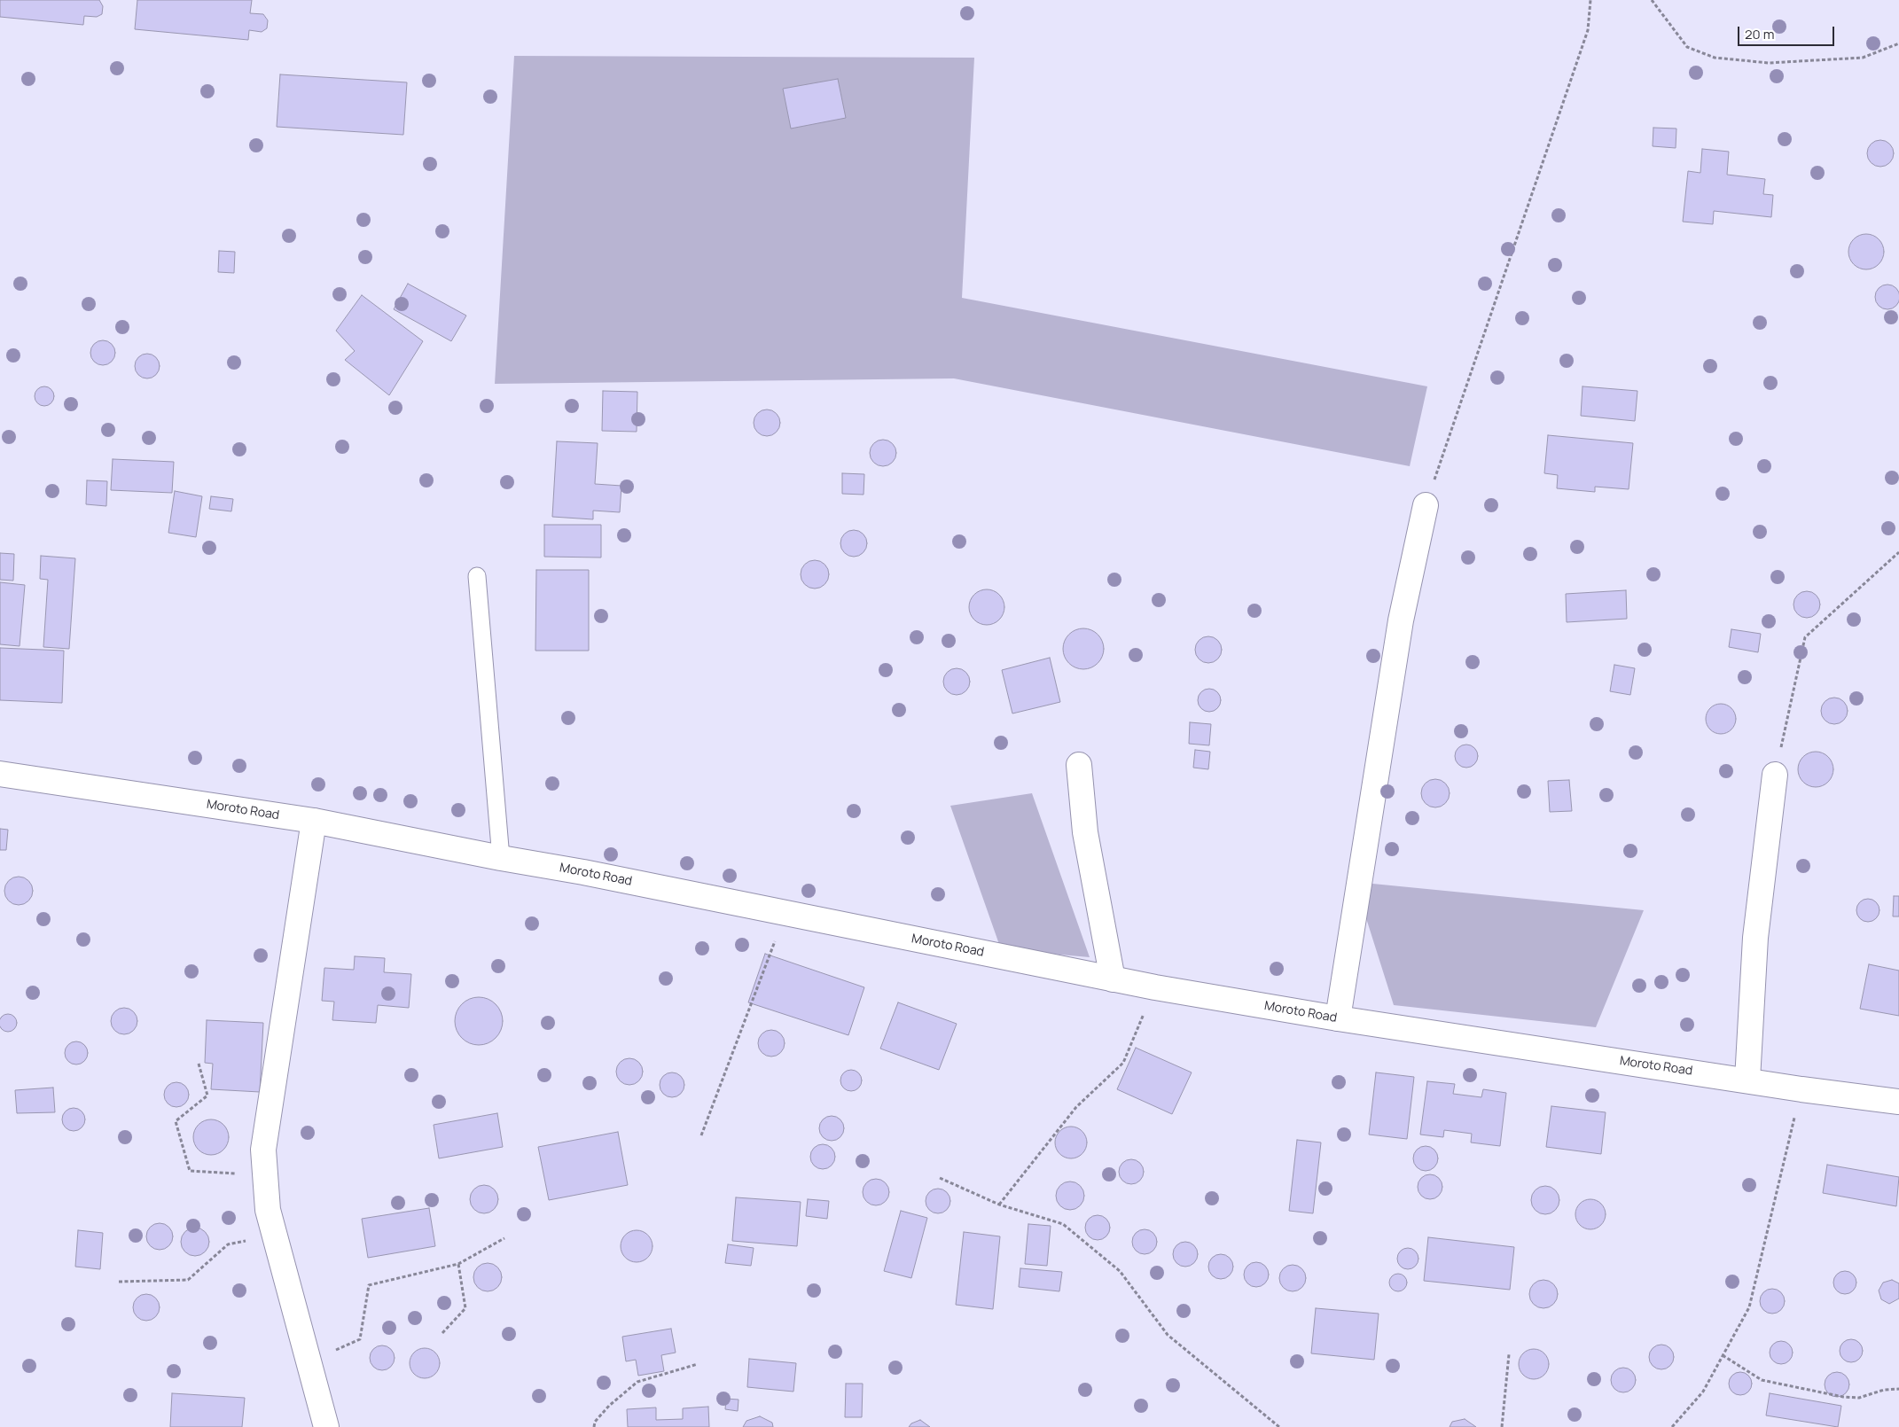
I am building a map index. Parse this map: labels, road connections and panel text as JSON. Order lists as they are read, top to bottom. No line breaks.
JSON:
{"streets":{"main road":["Moroto Road"]},"scale_bar":"20 m"}
